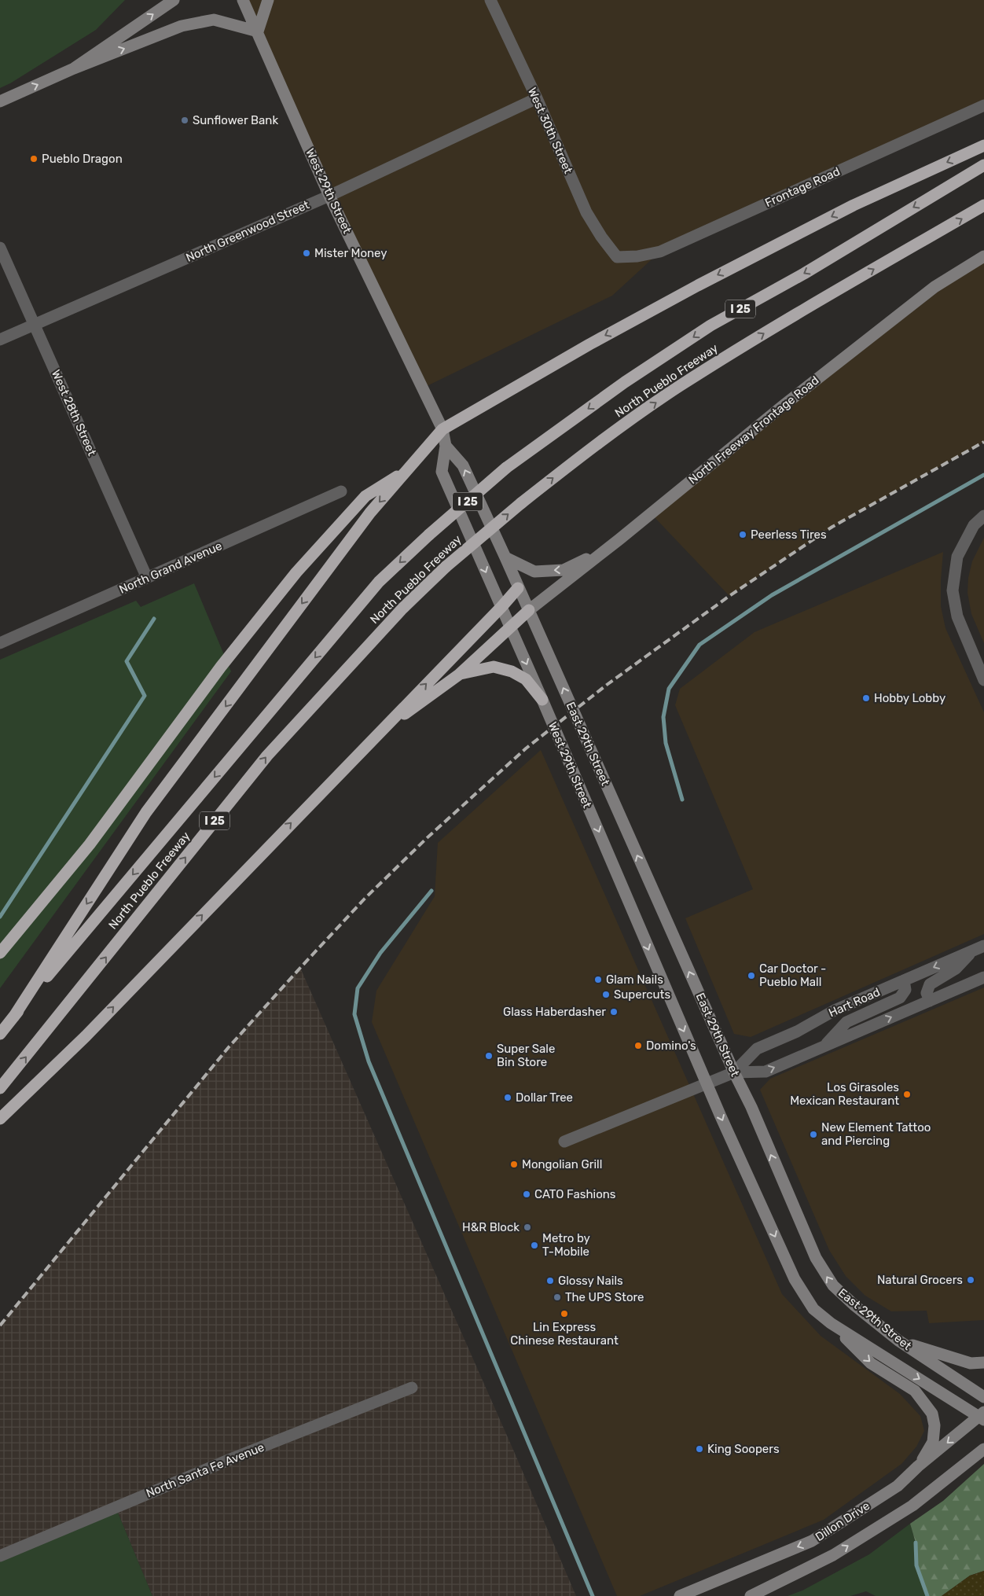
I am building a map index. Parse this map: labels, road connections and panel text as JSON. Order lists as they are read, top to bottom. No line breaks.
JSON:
{"streets":{"highway":["I 25","North Pueblo Freeway"],"main road":["West 29th Street","North Freeway Frontage Road","East 29th Street","Dillon Drive"],"street":["West 30th Street","Frontage Road","North Greenwood Street","West 28th Street","North Grand Avenue","Hart Road","North Santa Fe Avenue"]},"crossings":[["West 30th Street","Frontage Road"],["West 30th Street","North Greenwood Street"],["West 29th Street","North Greenwood Street"],["West 29th Street","North Freeway Frontage Road"],["West 29th Street","East 29th Street"],["West 29th Street","Hart Road"],["North Greenwood Street","West 28th Street"],["West 28th Street","North Grand Avenue"],["North Freeway Frontage Road","East 29th Street"],["East 29th Street","Hart Road"],["East 29th Street","Dillon Drive"]],"places":["Sunflower Bank","Pueblo Dragon","Mister Money","Peerless Tires","Hobby Lobby","Car Doctor - Pueblo Mall","Glam Nails","Supercuts","Glass Haberdasher","Domino's","Super Sale Bin Store","Los Girasoles Mexican Restaurant","Dollar Tree","New Element Tattoo and Piercing","Mongolian Grill","CATO Fashions","H&R Block","Metro by T-Mobile","Natural Grocers","Glossy Nails","The UPS Store","Lin Express Chinese Restaurant","King Soopers"]}
